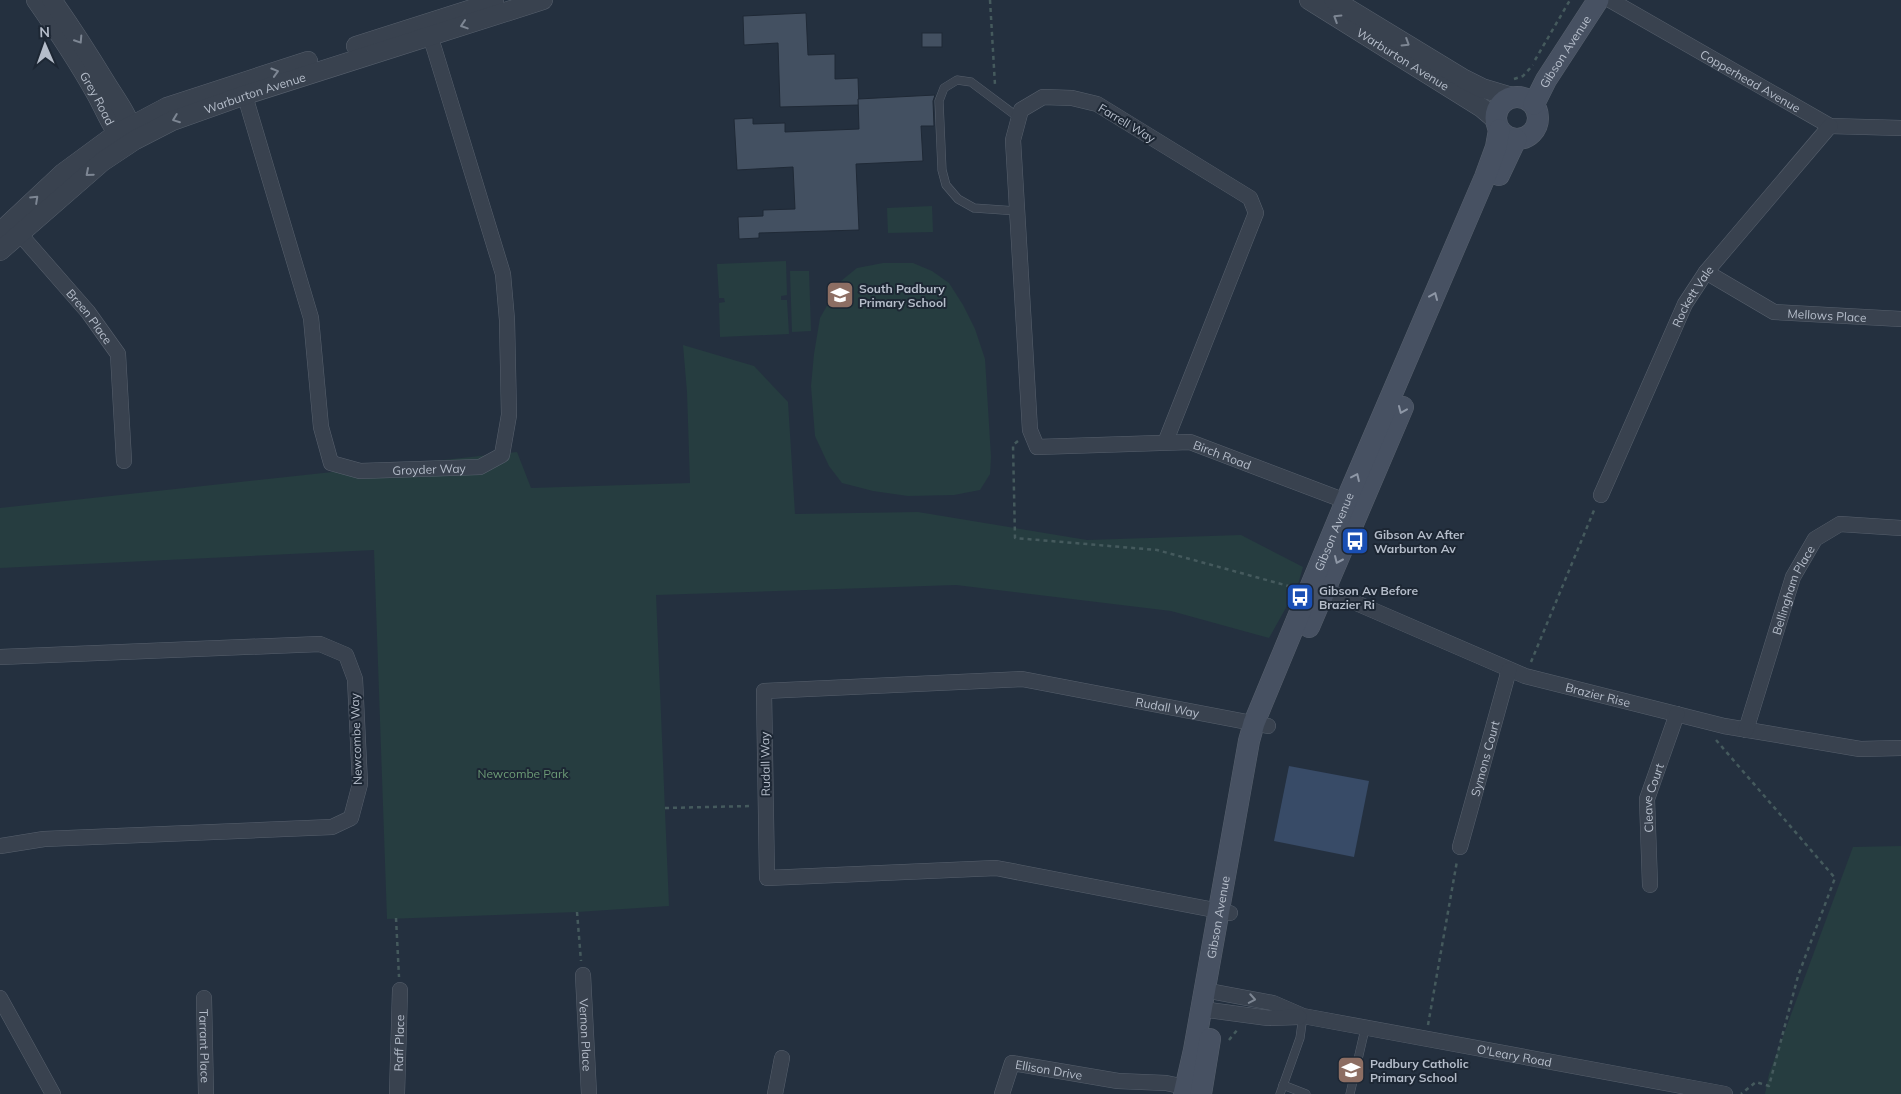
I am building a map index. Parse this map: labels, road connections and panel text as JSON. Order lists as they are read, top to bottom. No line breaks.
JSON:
{"streets":{"main road":["Gibson Avenue"],"street":["Warburton Avenue","Copperhead Avenue","Grey Road","Farrell Way","Rockett Vale","Mellows Place","Breen Place","Birch Road","Groyder Way","Bellingham Place","Brazier Rise","Rudall Way","Newcombe Way","Symons Court","Cleave Court","Vernon Place","Raff Place","Tarrant Place","O'Leary Road","Ellison Drive"]},"crossings":[["Gibson Avenue","Warburton Avenue"],["Gibson Avenue","Birch Road"],["Gibson Avenue","Brazier Rise"],["Gibson Avenue","Rudall Way"],["Gibson Avenue","O'Leary Road"],["Gibson Avenue","Ellison Drive"],["Warburton Avenue","Grey Road"],["Warburton Avenue","Breen Place"],["Warburton Avenue","Groyder Way"],["Copperhead Avenue","Rockett Vale"],["Farrell Way","Birch Road"],["Rockett Vale","Mellows Place"],["Bellingham Place","Brazier Rise"],["Brazier Rise","Symons Court"],["Brazier Rise","Cleave Court"]],"parks":["Newcombe Park"],"places":{"school or university":["South Padbury Primary School","Padbury Catholic Primary School"],"bus stop":["Gibson Av After Warburton Av","Gibson Av Before Brazier Ri"]},"north":"top"}
